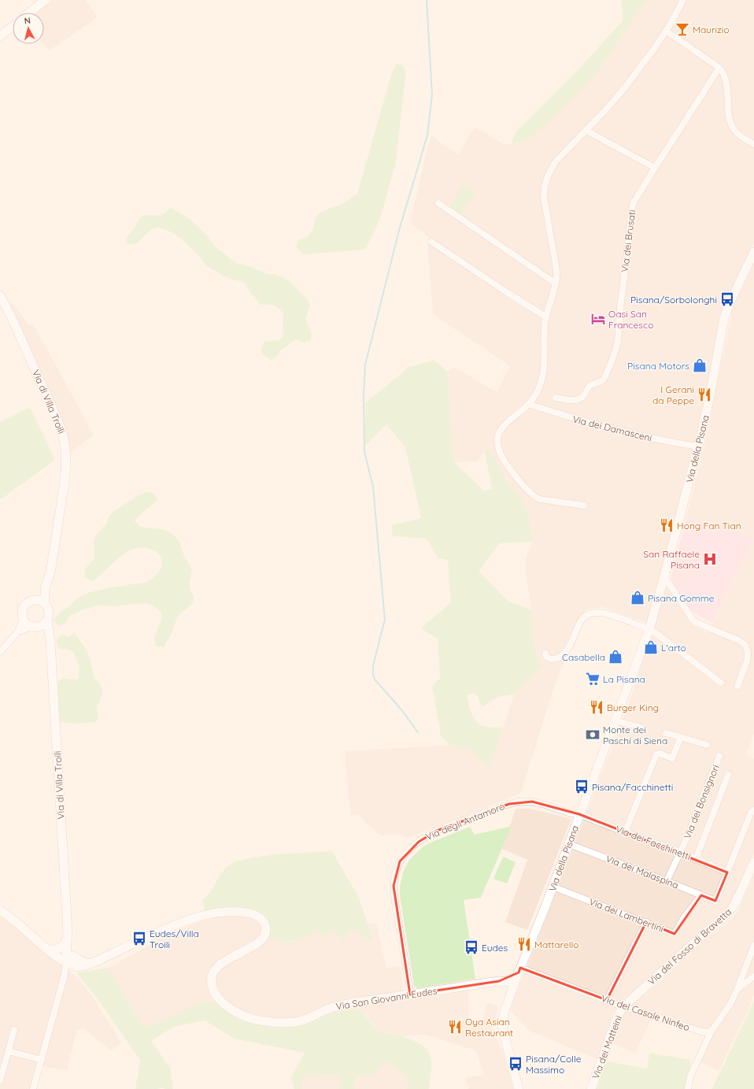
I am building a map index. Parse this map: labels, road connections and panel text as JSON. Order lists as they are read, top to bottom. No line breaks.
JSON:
{"streets":{"street":["Via dei Brusati","Via di Villa Troili","Via dei Damasceni","Via della Pisana","Via dei Bonsignori","Via degli Antamoro","Via dei Facchinetti","Via dei Malaspina","Via dei Lambertini","Via del Fosso di Bravetta","Via San Giovanni Eudes","Via del Casale Ninfeo","Via dei Matteini"]},"crossings":[["Via di Villa Troili","Via San Giovanni Eudes"],["Via dei Damasceni","Via della Pisana"],["Via della Pisana","Via degli Antamoro"],["Via della Pisana","Via dei Facchinetti"],["Via della Pisana","Via dei Malaspina"],["Via della Pisana","Via dei Lambertini"],["Via della Pisana","Via San Giovanni Eudes"],["Via della Pisana","Via del Casale Ninfeo"],["Via dei Bonsignori","Via dei Facchinetti"],["Via dei Bonsignori","Via dei Malaspina"],["Via degli Antamoro","Via dei Facchinetti"],["Via degli Antamoro","Via San Giovanni Eudes"],["Via dei Facchinetti","Via dei Malaspina"],["Via dei Malaspina","Via dei Lambertini"],["Via del Fosso di Bravetta","Via del Casale Ninfeo"],["Via del Fosso di Bravetta","Via dei Matteini"],["Via San Giovanni Eudes","Via del Casale Ninfeo"],["Via del Casale Ninfeo","Via dei Matteini"]],"places":{"bar":["Maurizio"],"bus stop":["Pisana/Sorbolonghi","Pisana/Facchinetti","Eudes/Villa Troili","Eudes","Pisana/Colle Massimo"],"hotel":["Oasi San Francesco"],"shop":["Pisana Motors","Pisana Gomme","L'arto","Casabella"],"restaurant":["I Gerani da Peppe","Hong Fan Tian","Burger King","Mattarello","Oya Asian Restaurant"],"hospital":["San Raffaele Pisana"],"supermarket":["La Pisana"],"bank":["Monte dei Paschi di Siena"]},"north":"top"}
